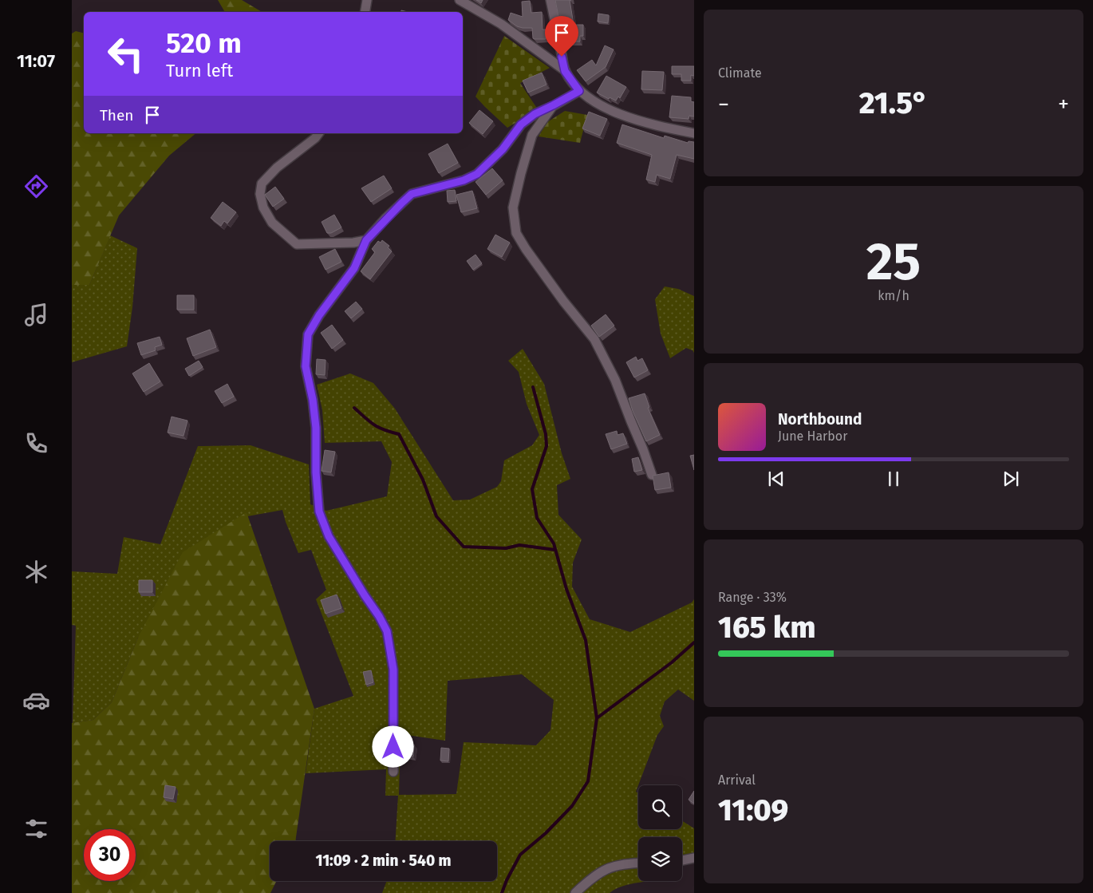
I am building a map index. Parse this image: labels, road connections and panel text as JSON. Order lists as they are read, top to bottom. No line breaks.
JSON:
{"page":{"tabs":"11:07","tile":["Climate",["25","km/h"],["Range · 33%","165 km"],["Arrival","11:09"]],"turn":["520 m","Turn left"],"heat":["−","21.5°","+"],"then":"Then","song":["Northbound","June Harbor"],"limit":"30","trip":"11:09 · 2 min · 540 m"}}
